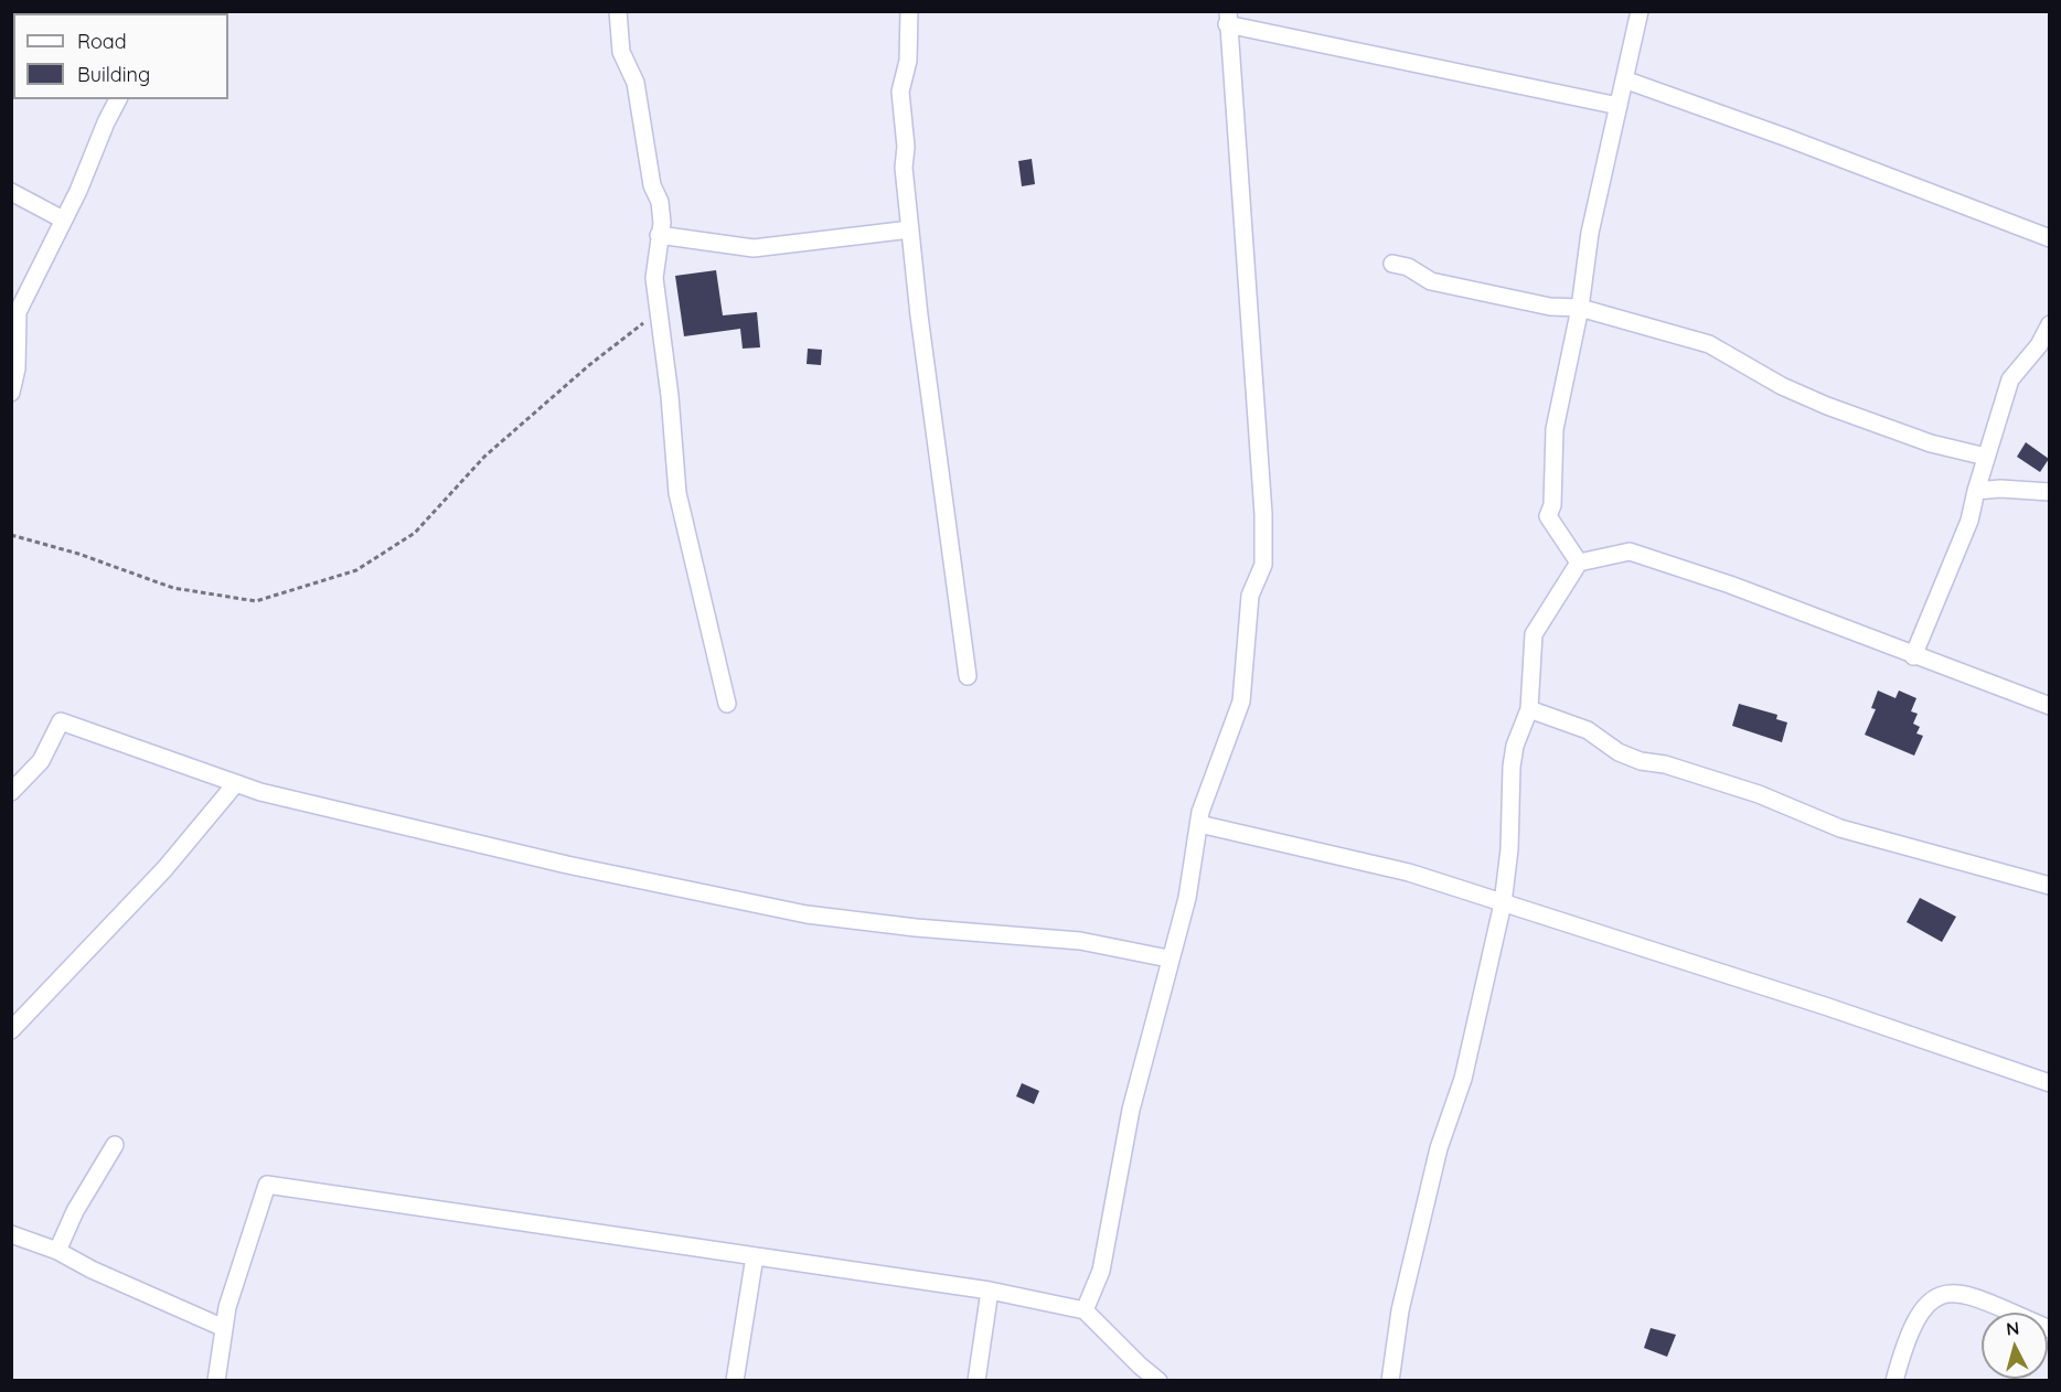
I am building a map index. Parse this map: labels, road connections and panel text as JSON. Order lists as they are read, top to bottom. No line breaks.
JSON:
{"legend":["Road","Building"],"north":"top"}
